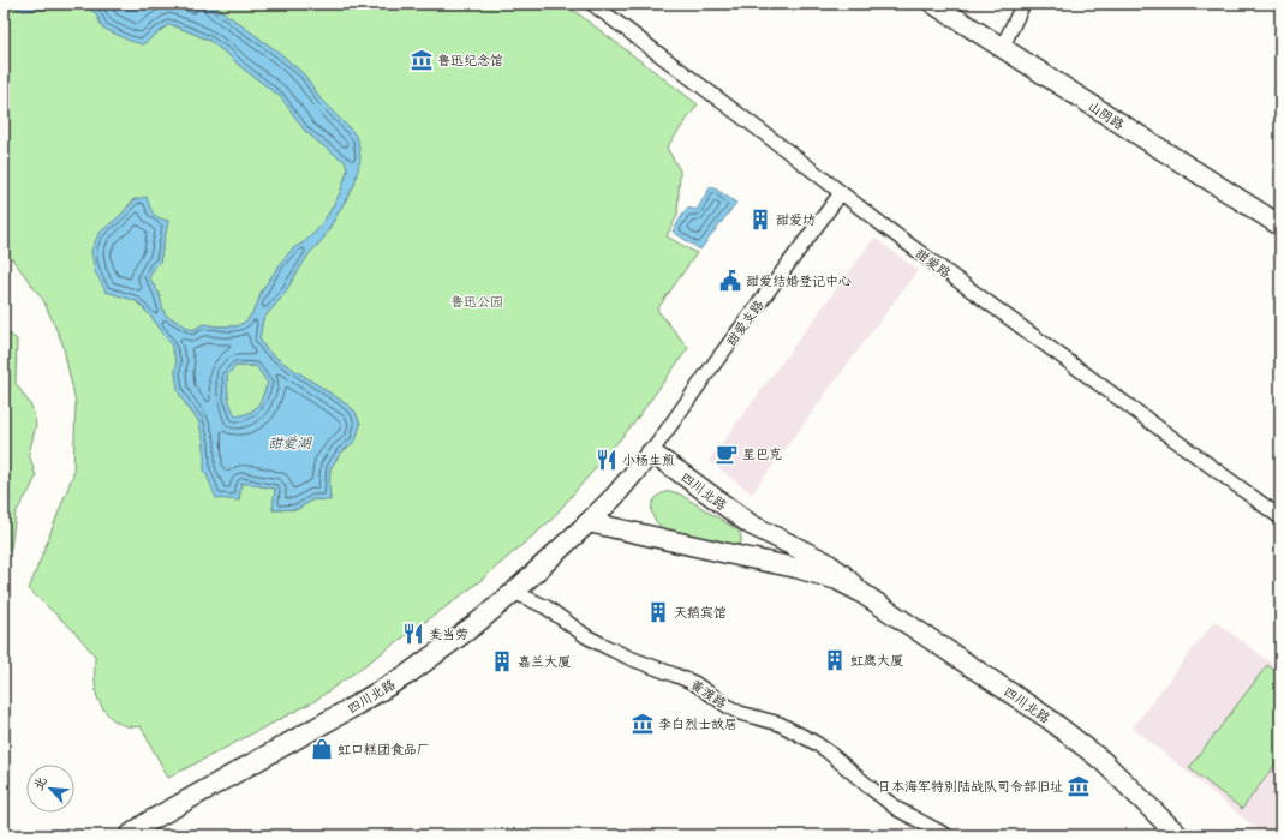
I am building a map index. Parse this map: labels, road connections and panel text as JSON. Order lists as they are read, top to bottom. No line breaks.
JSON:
{"streets":{"main road":["山阴路","四川北路"],"street":["甜爱路","甜爱支路","黄渡路"]},"crossings":[["甜爱路","甜爱支路"],["甜爱支路","四川北路"],["四川北路","黄渡路"]],"water":["甜爱湖"],"parks":["鲁迅公园"],"places":{"museum":["鲁迅纪念馆","李白烈士故居","日本海军特别陆战队司令部旧址"],"building":["甜爱坊","天鹅宾馆","虹鹰大厦","嘉兰大厦"],"public building":["甜爱结婚登记中心"],"cafe":["星巴克"],"restaurant":["小杨生煎","麦当劳"],"shop":["虹口糕团食品厂"]},"north":"top left"}
